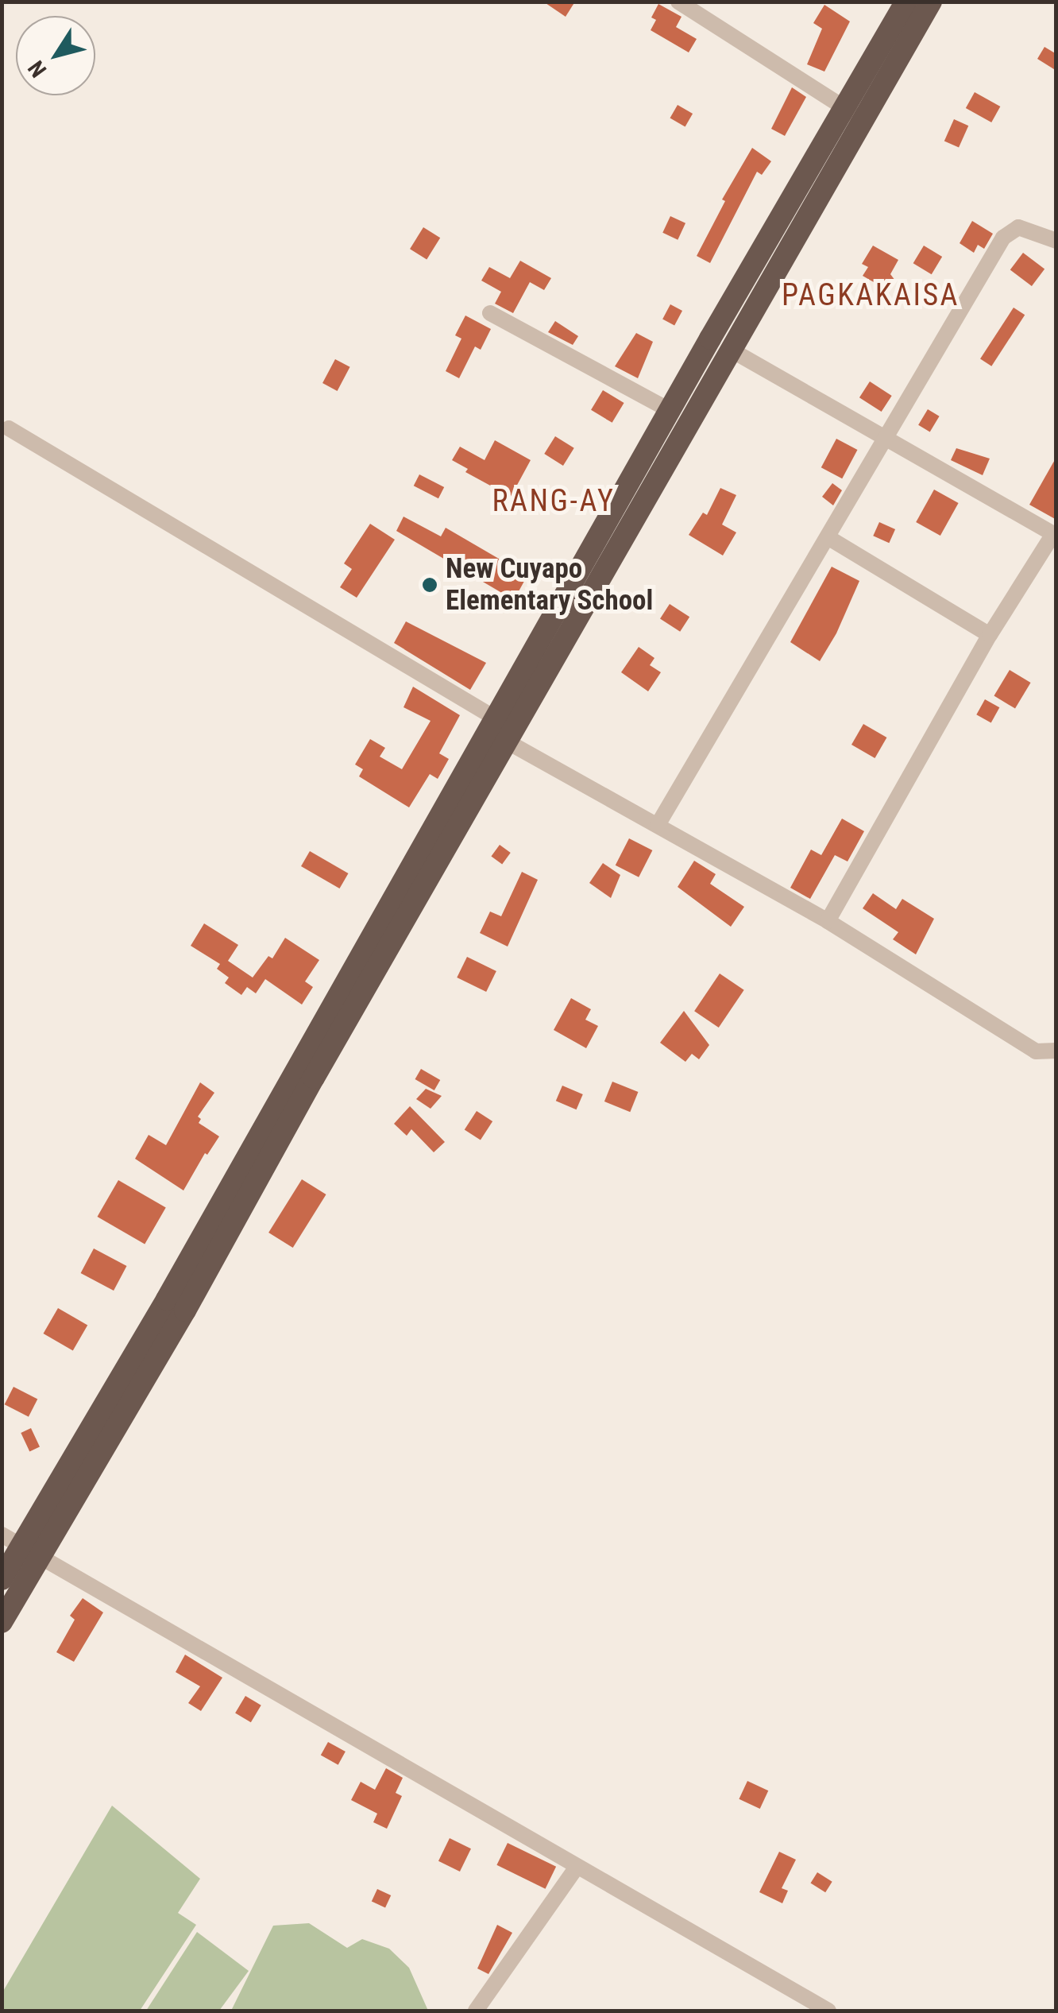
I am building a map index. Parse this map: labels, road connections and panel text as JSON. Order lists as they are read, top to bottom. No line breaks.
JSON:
{"districts":["PAGKAKAISA","RANG-AY"],"places":["New Cuyapo Elementary School"],"north":"bottom left"}
